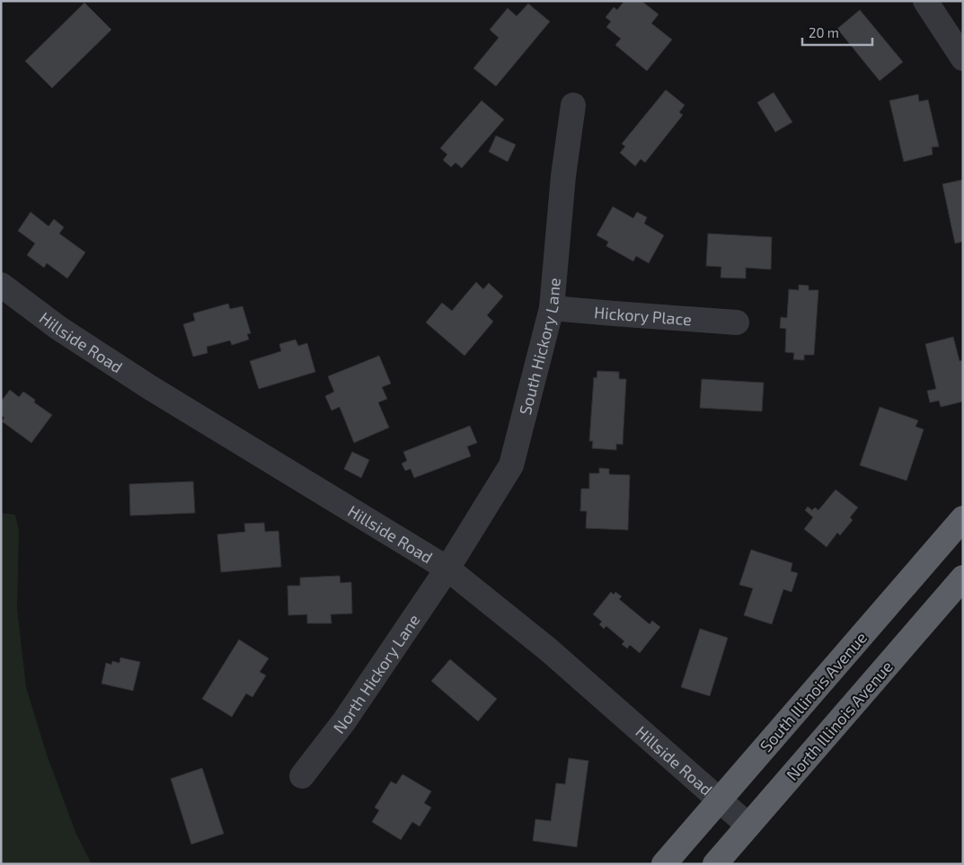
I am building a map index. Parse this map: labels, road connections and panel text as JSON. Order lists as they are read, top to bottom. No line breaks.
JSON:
{"streets":{"highway":["South Illinois Avenue","North Illinois Avenue"],"street":["Hickory Place","Hillside Road","South Hickory Lane","North Hickory Lane"]},"crossings":[["Hickory Place","South Hickory Lane"],["Hillside Road","South Hickory Lane"],["Hillside Road","North Hickory Lane"],["Hillside Road","South Illinois Avenue"],["Hillside Road","North Illinois Avenue"],["South Hickory Lane","North Hickory Lane"]],"scale_bar":"20 m"}
